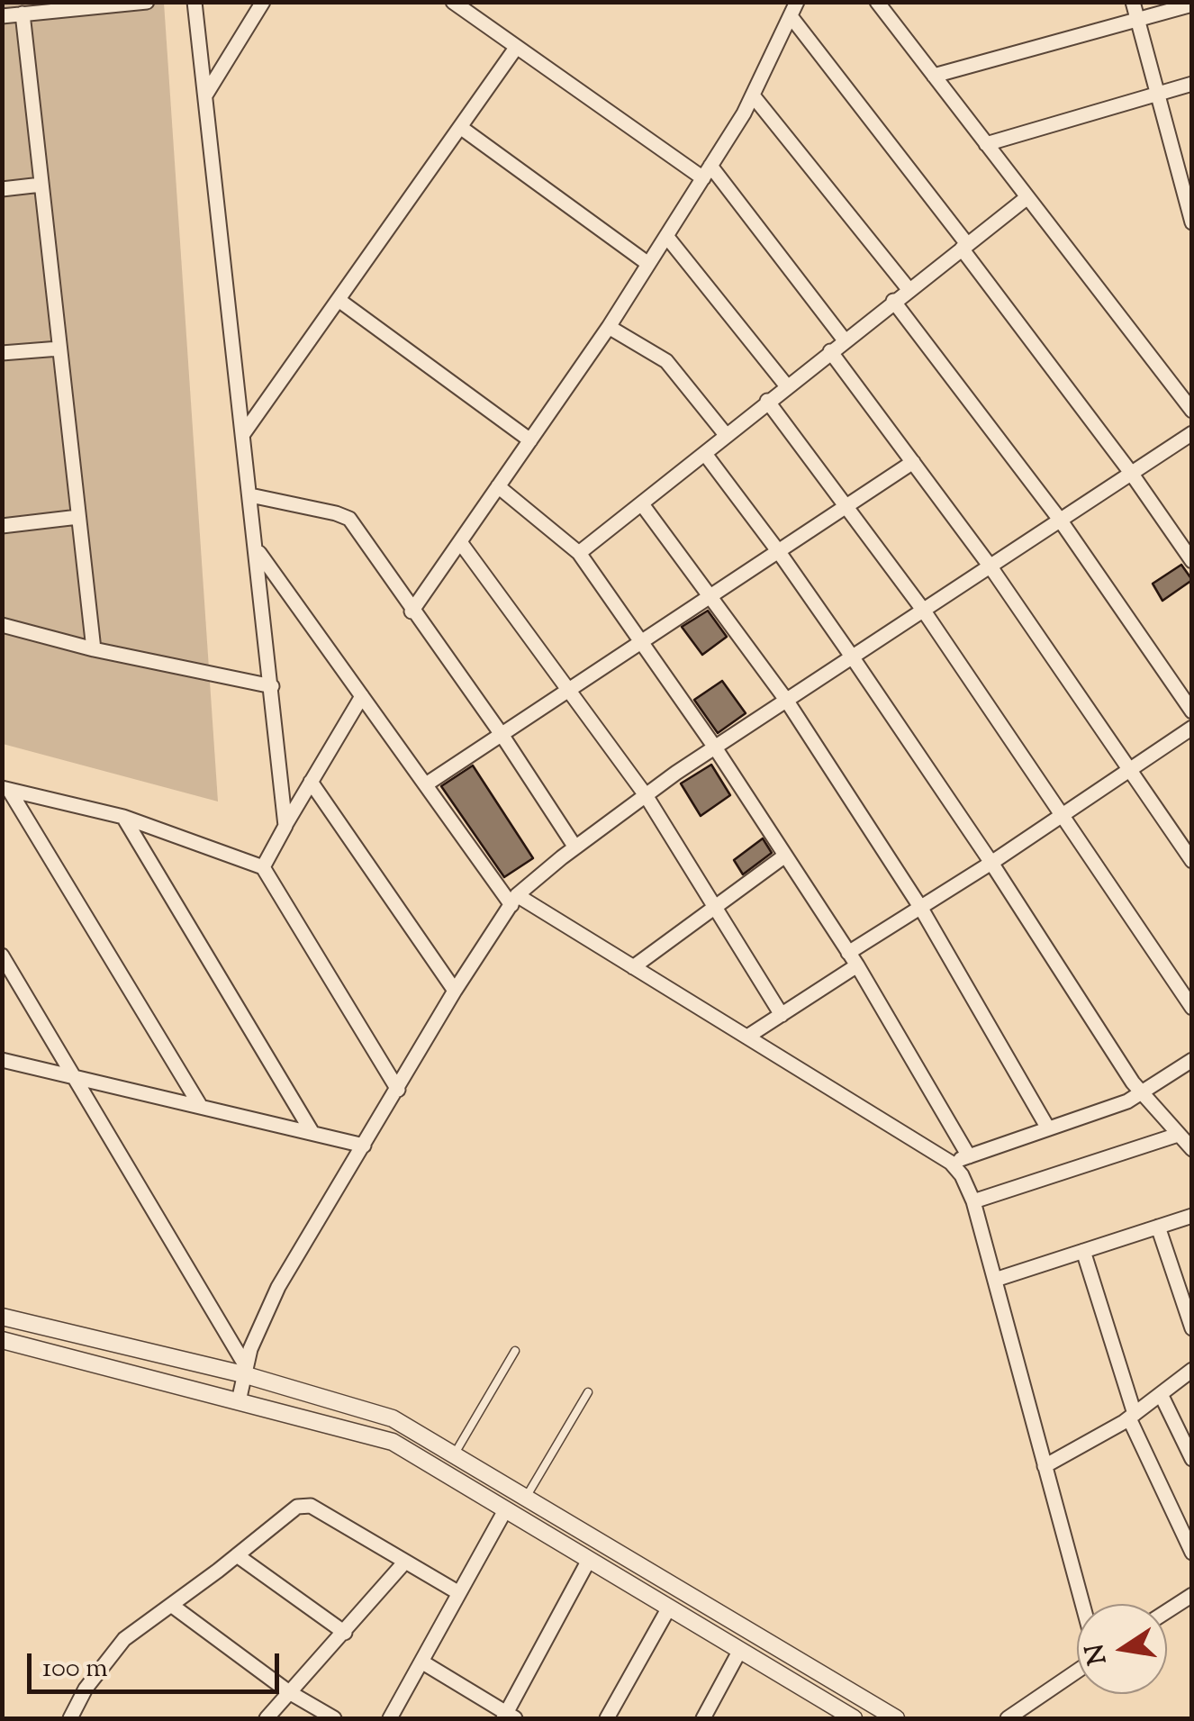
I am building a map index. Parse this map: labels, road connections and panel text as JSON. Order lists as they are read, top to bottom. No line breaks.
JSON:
{"scale_bar":"100 m","north":"left"}
